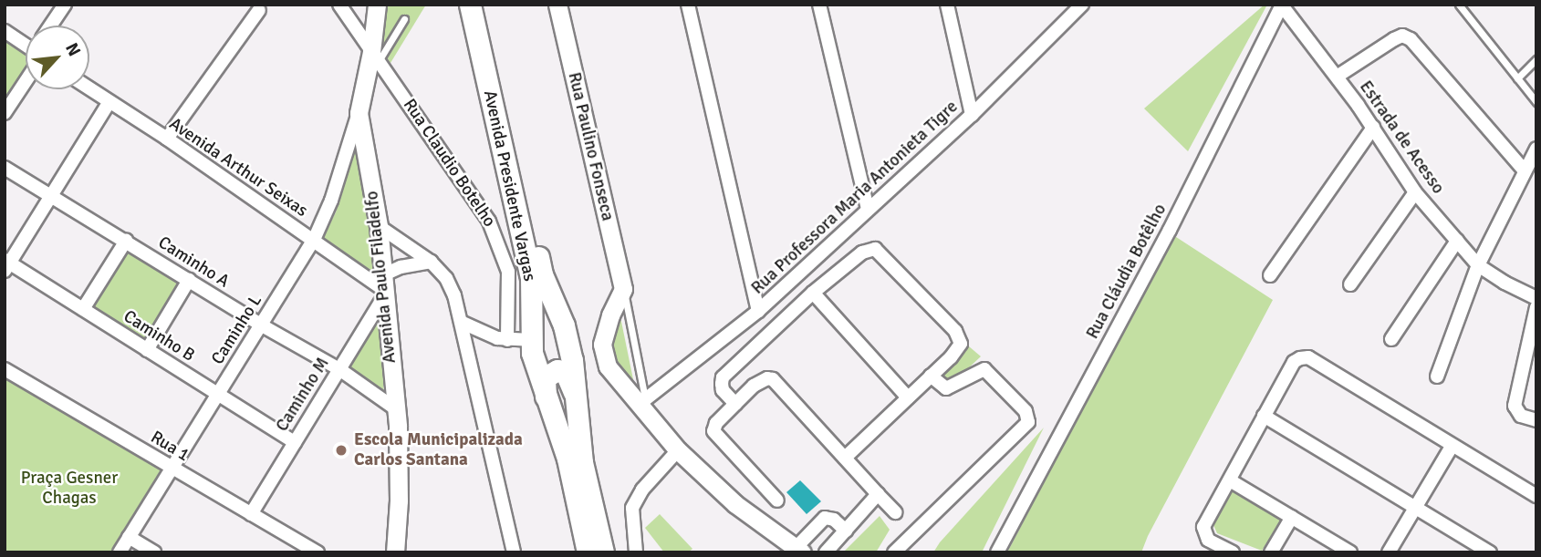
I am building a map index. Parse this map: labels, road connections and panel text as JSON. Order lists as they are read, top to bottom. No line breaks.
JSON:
{"streets":{"main road":["Avenida Presidente Vargas"],"street":["Estrada de Acesso","Rua Paulino Fonseca","Rua Claudio Botelho","Avenida Arthur Seixas","Rua Professora Maria Antonieta Tigre","Caminho A","Rua Cláudia Botêlho","Avenida Paulo Filadelfo","Caminho L","Caminho B","Caminho M","Rua 1"]},"crossings":[["Estrada de Acesso","Rua Cláudia Botêlho"],["Rua Paulino Fonseca","Rua Professora Maria Antonieta Tigre"],["Rua Claudio Botelho","Avenida Paulo Filadelfo"],["Avenida Arthur Seixas","Avenida Paulo Filadelfo"],["Avenida Arthur Seixas","Caminho L"],["Avenida Arthur Seixas","Caminho M"],["Caminho A","Avenida Paulo Filadelfo"],["Caminho A","Caminho L"],["Caminho A","Caminho M"],["Avenida Paulo Filadelfo","Caminho L"],["Avenida Paulo Filadelfo","Caminho M"],["Caminho L","Caminho B"],["Caminho L","Rua 1"],["Caminho B","Caminho M"],["Caminho M","Rua 1"]],"parks":["Praça Gesner Chagas"],"places":["Escola Municipalizada Carlos Santana"],"north":"top right"}
